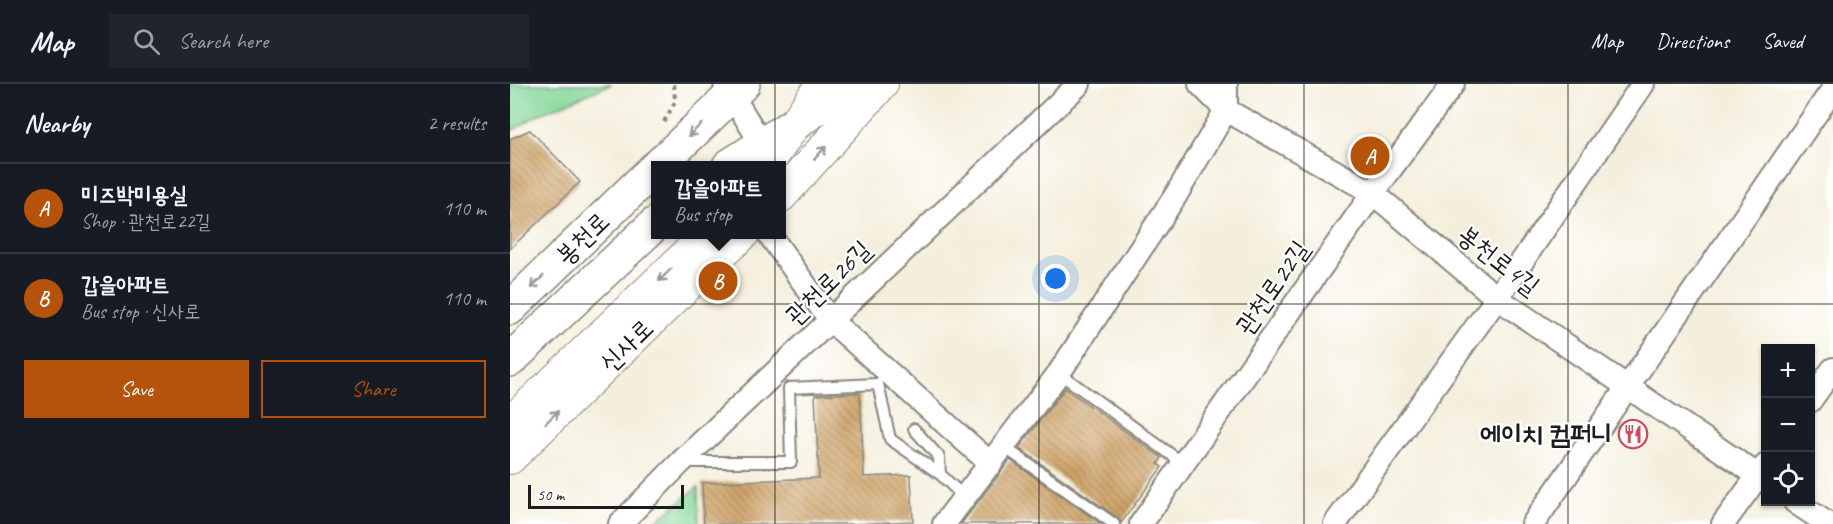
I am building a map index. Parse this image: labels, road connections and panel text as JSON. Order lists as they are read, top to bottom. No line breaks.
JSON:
{"streets":{"main road":["봉천로","신사로"],"street":["봉천로4길","관천로26길","관천로22길"]},"crossings":[["봉천로4길","관천로22길"]],"places":{"restaurant":["에이치 컴퍼니"]},"scale_bar":"50 m","page":{"header":"Map","search":"Search here","nav":["Map","Directions","Saved"],"heading":["Nearby","2 results"],"pins":["A","B"],"popup":["갑을아파트","Bus stop"],"list":[{"mark":"A","name":"미즈박미용실","note":"Shop · 관천로22길","value":"110 m"},{"mark":"B","name":"갑을아파트","note":"Bus stop · 신사로","value":"110 m"}],"buttons":["Save","Share"],"map_buttons":["+","−"],"scale":"50 m"}}
